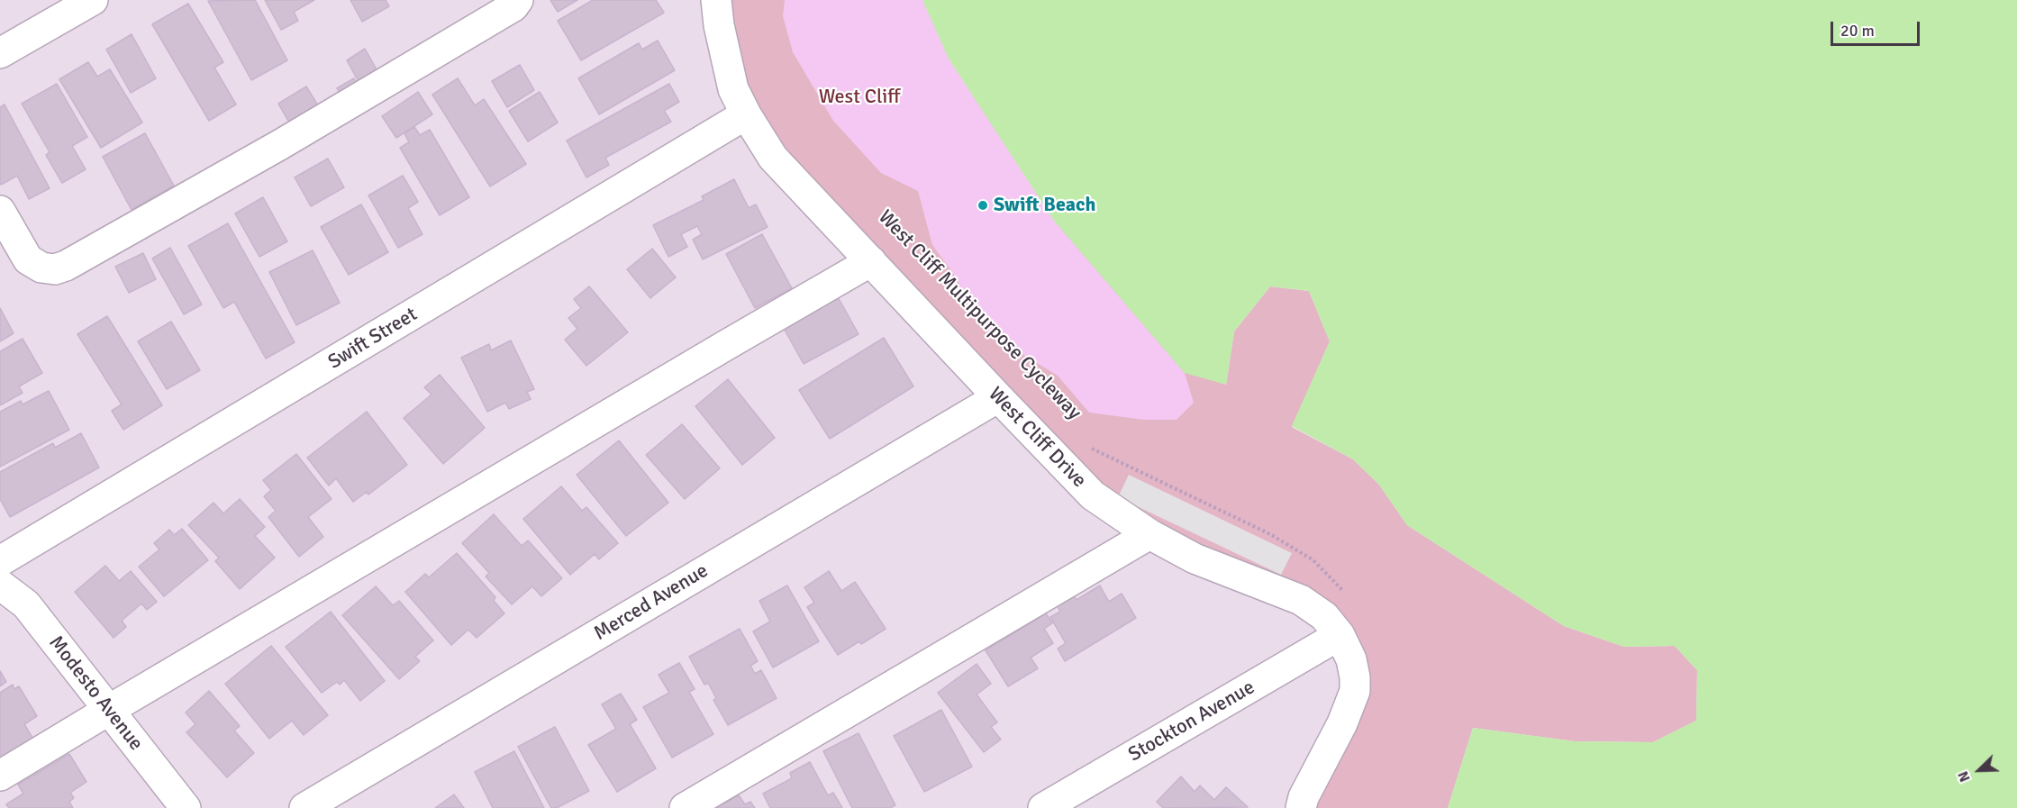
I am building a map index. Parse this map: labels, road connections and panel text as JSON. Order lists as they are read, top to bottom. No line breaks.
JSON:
{"streets":{"street":["Swift Street","West Cliff Drive","Merced Avenue","Modesto Avenue","Stockton Avenue"],"path":["West Cliff Multipurpose Cycleway"]},"crossings":[["Swift Street","West Cliff Drive"],["West Cliff Drive","Merced Avenue"],["West Cliff Drive","Stockton Avenue"]],"parks":["West Cliff"],"places":["Swift Beach"],"scale_bar":"20 m","north":"bottom left"}
